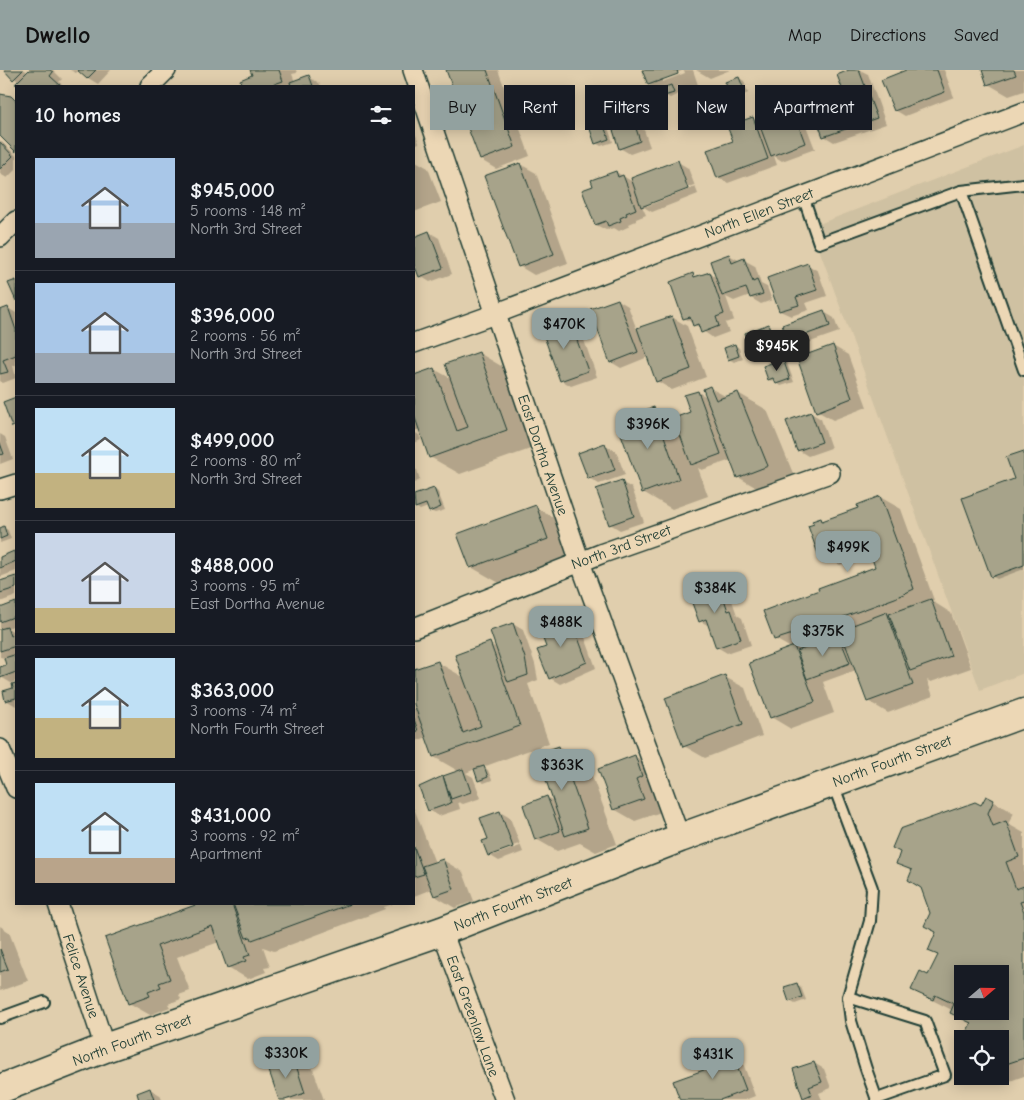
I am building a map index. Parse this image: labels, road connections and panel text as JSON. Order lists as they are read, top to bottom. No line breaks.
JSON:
{"streets":{"main road":["North Fourth Street"],"street":["North Ellen Street","East Dortha Avenue","North 3rd Street","Felice Avenue","East Greenlaw Lane"]},"crossings":[["North Ellen Street","East Dortha Avenue"],["East Dortha Avenue","North 3rd Street"],["East Dortha Avenue","North Fourth Street"],["North Fourth Street","Felice Avenue"],["North Fourth Street","East Greenlaw Lane"]],"north":"right","page":{"header":"Dwello","nav":["Map","Directions","Saved"],"chip":["Buy","Rent","Filters","New","Apartment"],"heading":"10 homes","list":[{"name":"$945,000","note":"5 rooms · 148 m² · North 3rd Street"},{"name":"$396,000","note":"2 rooms · 56 m² · North 3rd Street"},{"name":"$499,000","note":"2 rooms · 80 m² · North 3rd Street"},{"name":"$488,000","note":"3 rooms · 95 m² · East Dortha Avenue"},{"name":"$363,000","note":"3 rooms · 74 m² · North Fourth Street"},{"name":"$431,000","note":"3 rooms · 92 m² · Apartment"}],"price":["$470K","$945K","$396K","$499K","$384K","$488K","$375K","$363K","$330K","$431K"]}}
